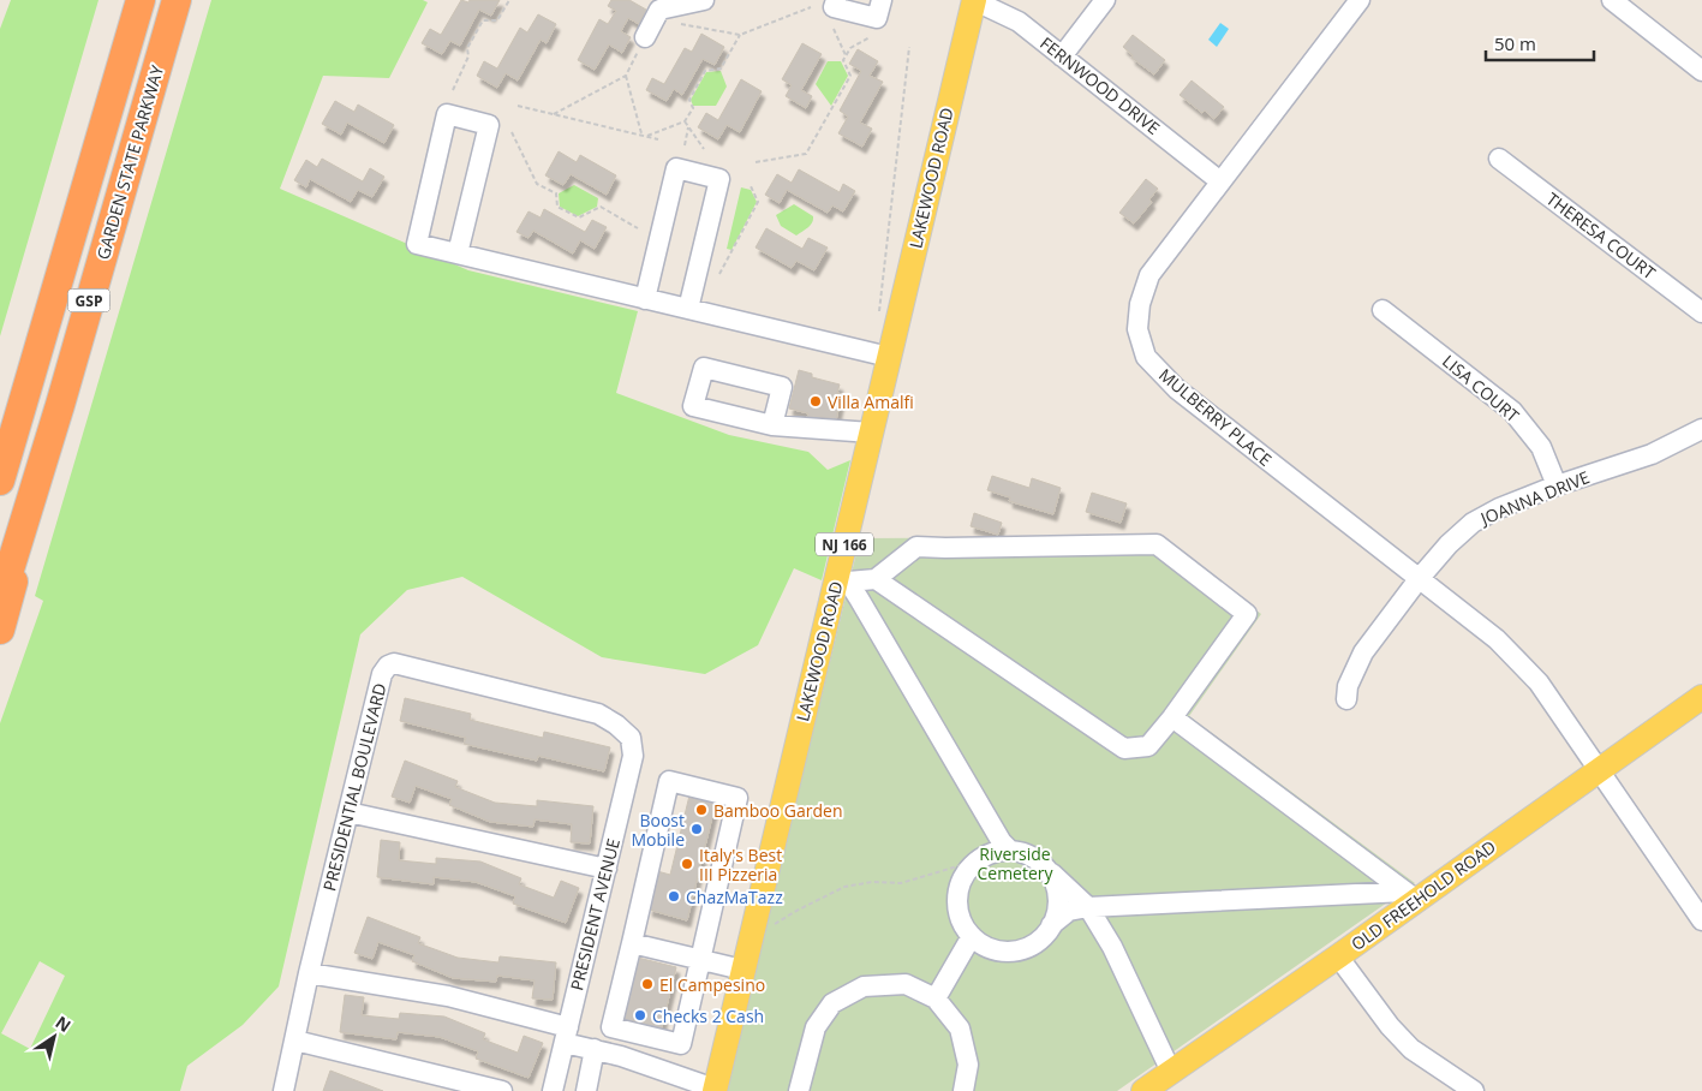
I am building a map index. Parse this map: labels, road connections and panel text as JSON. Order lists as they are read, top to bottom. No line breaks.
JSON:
{"streets":{"highway":["GARDEN STATE PARKWAY","GSP"],"main road":["LAKEWOOD ROAD","NJ 166","OLD FREEHOLD ROAD"],"street":["FERNWOOD DRIVE","THERESA COURT","LISA COURT","MULBERRY PLACE","JOANNA DRIVE","PRESIDENTIAL BOULEVARD","PRESIDENT AVENUE"]},"crossings":[["FERNWOOD DRIVE","LAKEWOOD ROAD"],["FERNWOOD DRIVE","MULBERRY PLACE"],["LISA COURT","JOANNA DRIVE"],["MULBERRY PLACE","JOANNA DRIVE"],["MULBERRY PLACE","OLD FREEHOLD ROAD"],["PRESIDENTIAL BOULEVARD","PRESIDENT AVENUE"]],"parks":["Riverside Cemetery"],"places":["Villa Amalfi","Bamboo Garden","Boost Mobile","Italy's Best III Pizzeria","ChazMaTazz","El Campesino","Checks 2 Cash"],"scale_bar":"50 m","north":"top right"}
